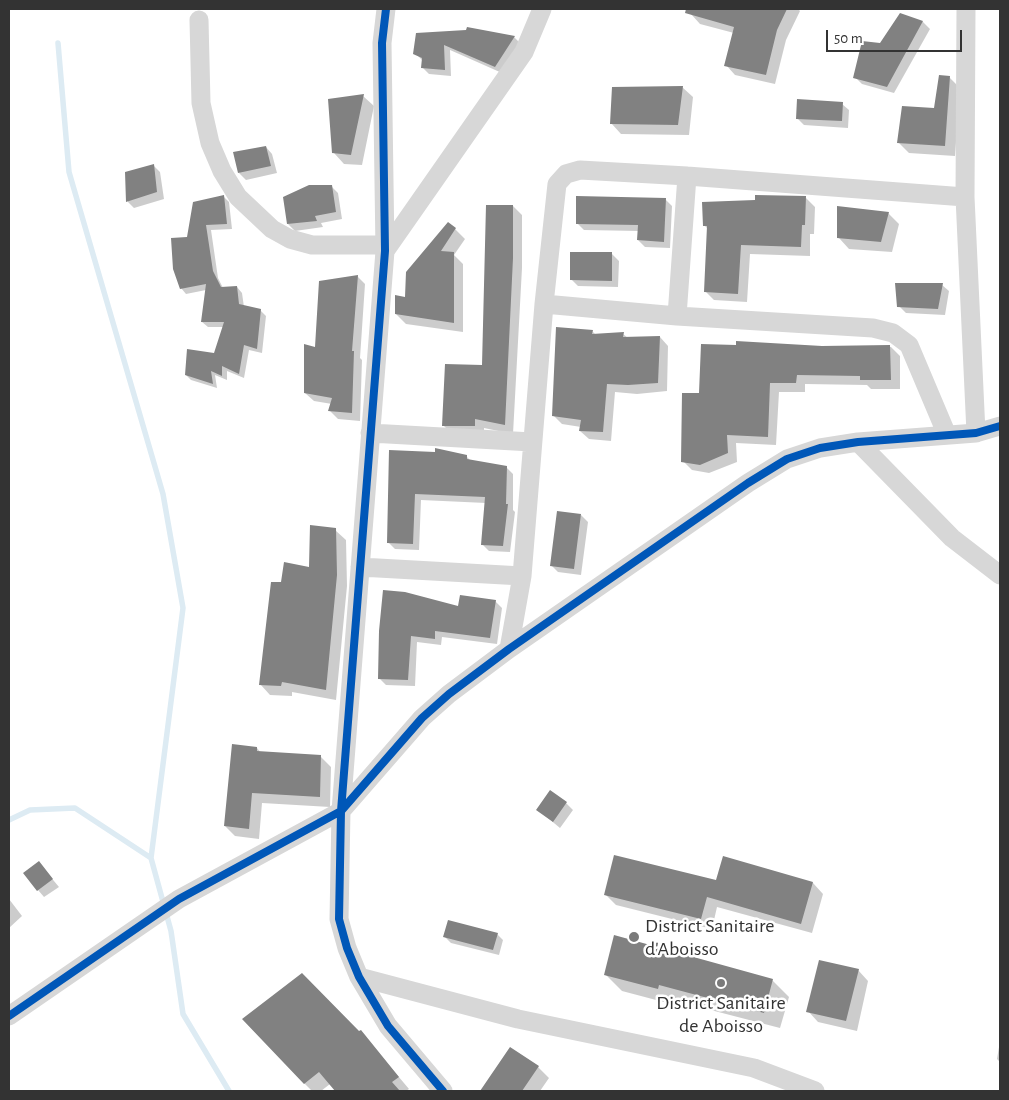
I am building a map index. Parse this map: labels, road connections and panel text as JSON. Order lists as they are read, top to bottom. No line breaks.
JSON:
{"places":["District Sanitaire d'Aboisso","District Sanitaire de Aboisso"],"scale_bar":"50 m"}
